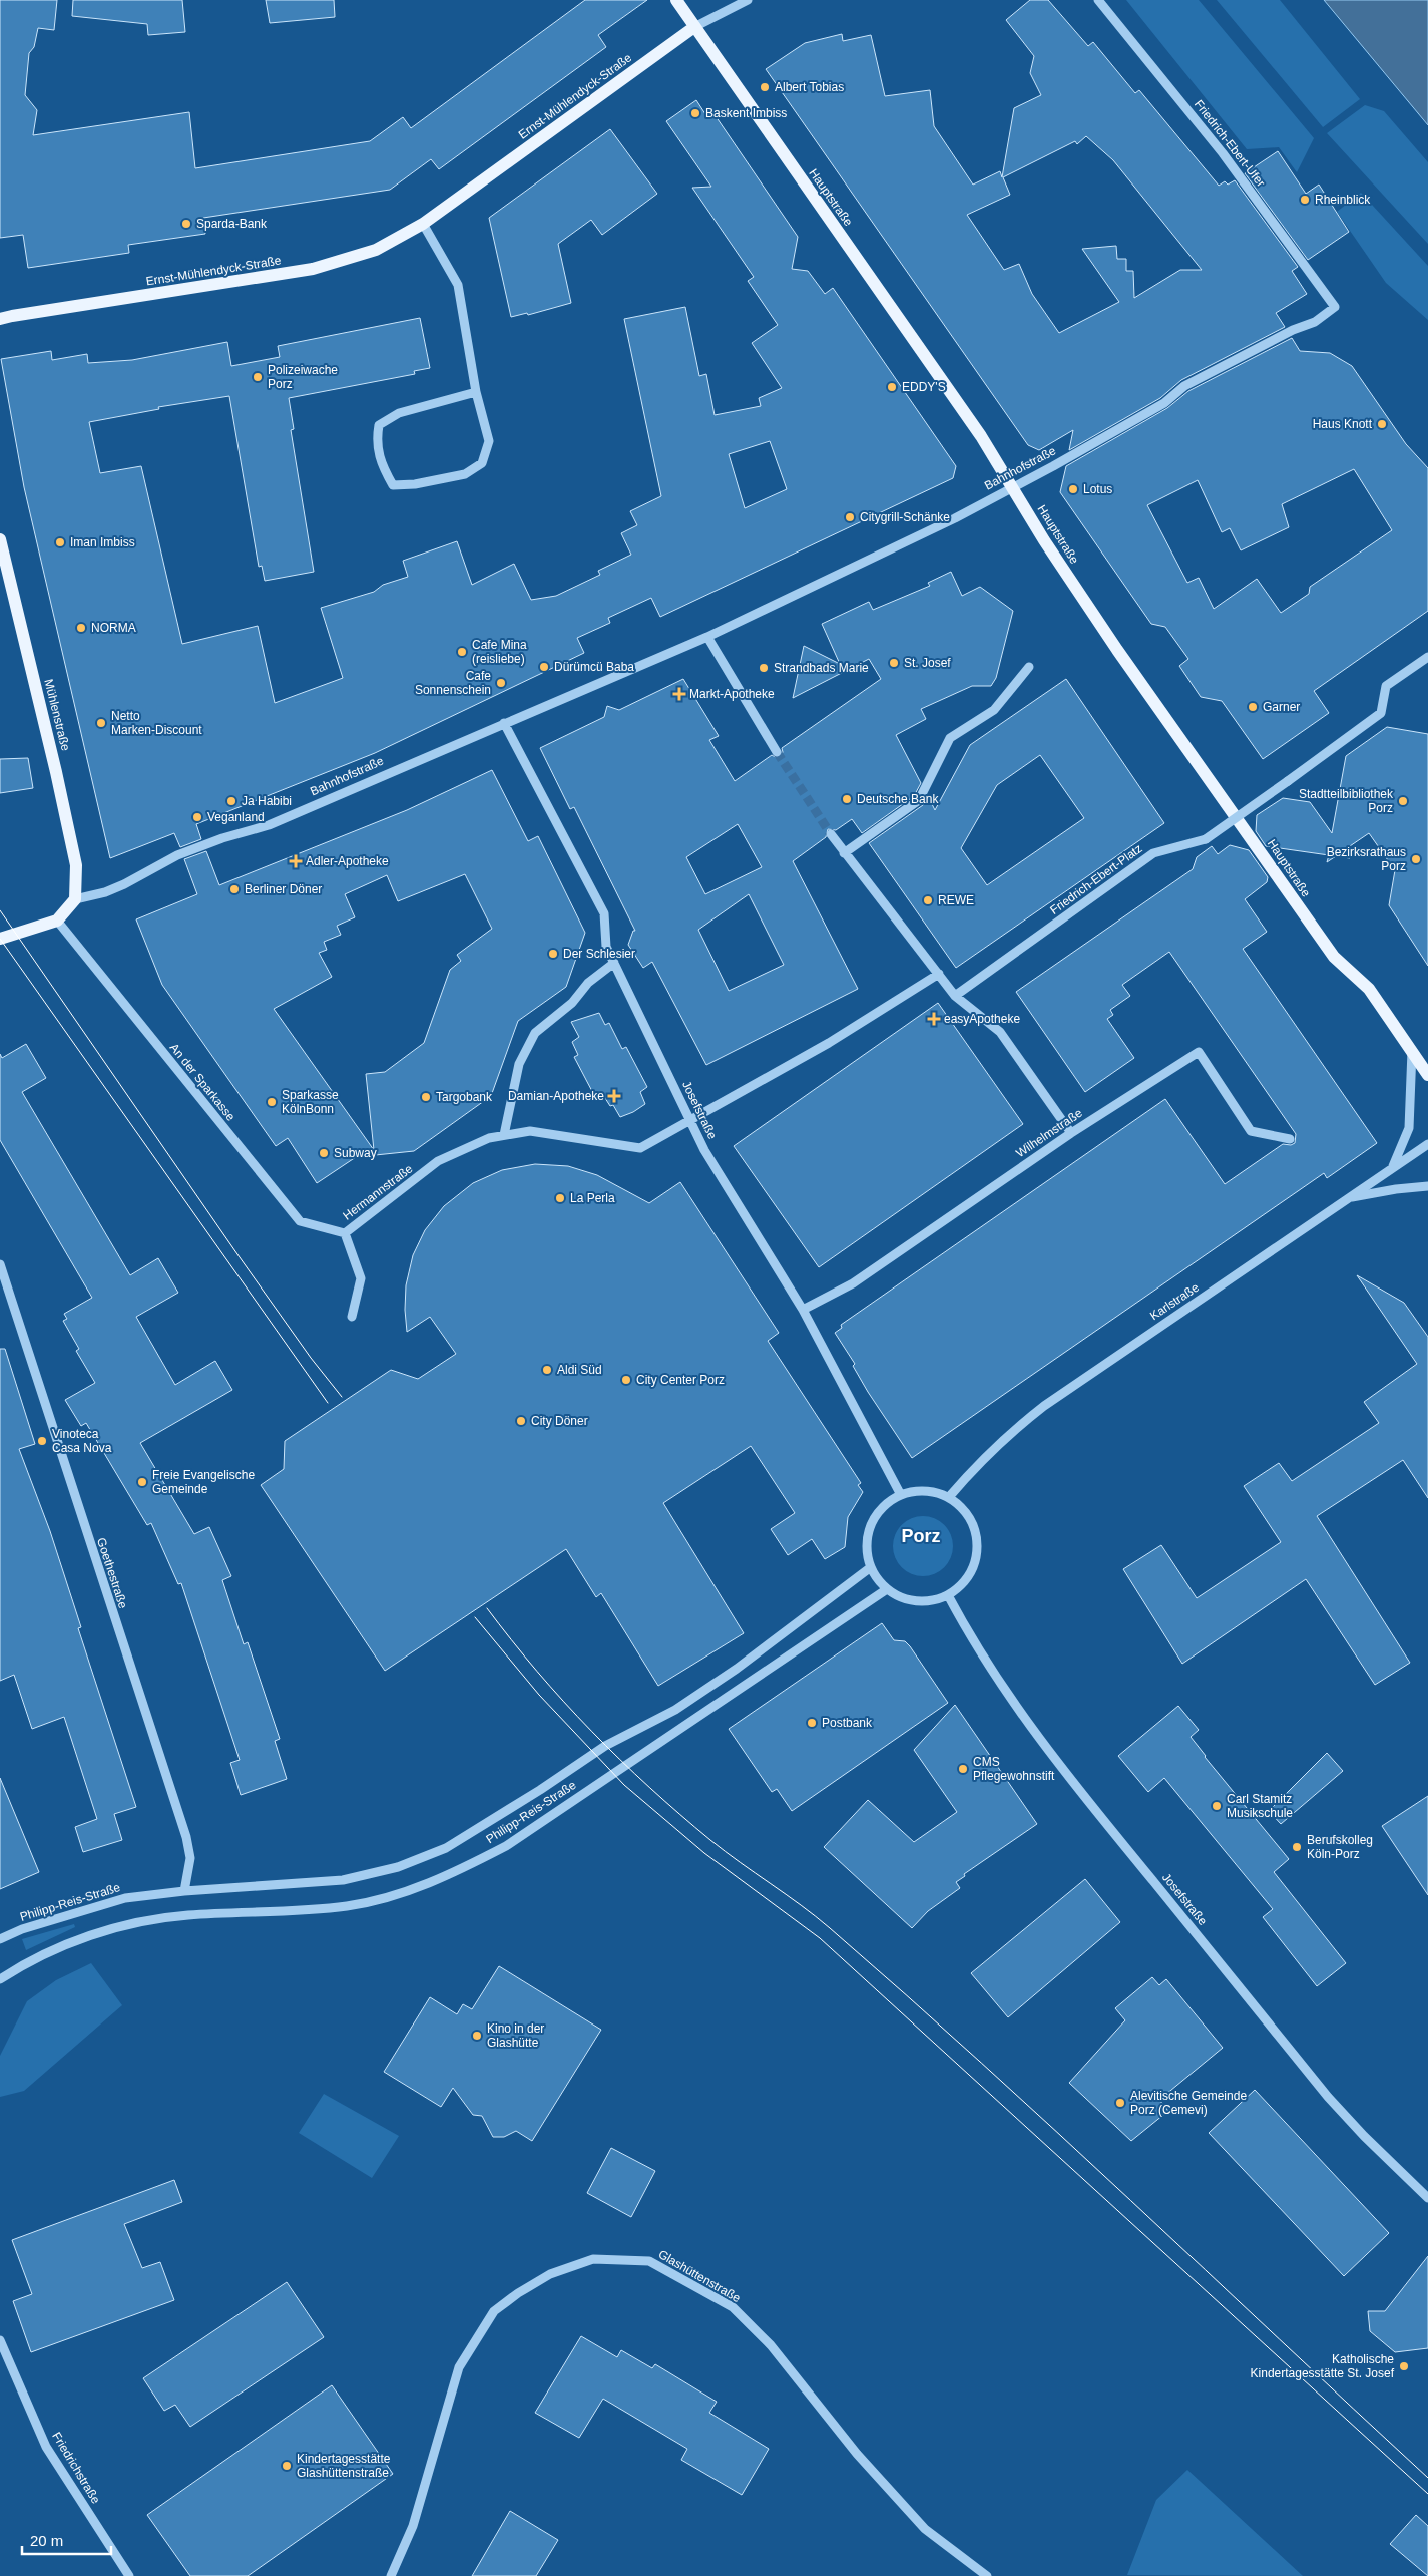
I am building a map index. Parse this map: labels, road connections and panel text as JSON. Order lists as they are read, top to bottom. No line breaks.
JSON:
{"streets":{"main road":["Ernst-Mühlendyck-Straße","Hauptstraße","Mühlenstraße"],"street":["Friedrich-Ebert-Ufer","Bahnhofstraße","Friedrich-Ebert-Platz","An der Sparkasse","Josefstraße","Wilhelmstraße","Hermannstraße","Karlstraße","Goethestraße","Philipp-Reis-Straße","Glashüttenstraße","Friedrichstraße"]},"crossings":[["Ernst-Mühlendyck-Straße","Hauptstraße"],["Friedrich-Ebert-Ufer","Bahnhofstraße"],["Hauptstraße","Bahnhofstraße"],["Bahnhofstraße","Mühlenstraße"],["Bahnhofstraße","Josefstraße"],["An der Sparkasse","Hermannstraße"],["Josefstraße","Wilhelmstraße"],["Josefstraße","Hermannstraße"],["Josefstraße","Karlstraße"],["Josefstraße","Philipp-Reis-Straße"],["Karlstraße","Philipp-Reis-Straße"],["Goethestraße","Philipp-Reis-Straße"]],"districts":["Porz"],"places":{"other":["Albert Tobias","Baskent Imbiss","Rheinblick","Sparda-Bank","Polizeiwache Porz","EDDY'S","Haus Knott","Lotus","Citygrill-Schänke","Iman Imbiss","NORMA","Cafe Mina (reisliebe)","St. Josef","Dürümcü Baba","Strandbads Marie","Cafe Sonnenschein","Garner","Netto Marken-Discount","Deutsche Bank","Ja Habibi","Stadtteilbibliothek Porz","Veganland","Bezirksrathaus Porz","Berliner Döner","REWE","Der Schlesier","Targobank","Sparkasse KölnBonn","Subway","La Perla","Aldi Süd","City Center Porz","City Döner","Vinoteca Casa Nova","Freie Evangelische Gemeinde","Postbank","CMS Pflegewohnstift","Carl Stamitz Musikschule","Berufskolleg Köln-Porz","Kino in der Glashütte","Alevitische Gemeinde Porz (Cemevi)","Katholische Kindertagesstätte St. Josef","Kindertagesstätte Glashüttenstraße"],"health":["Markt-Apotheke","Adler-Apotheke","easyApotheke","Damian-Apotheke"]},"scale_bar":"20 m"}
